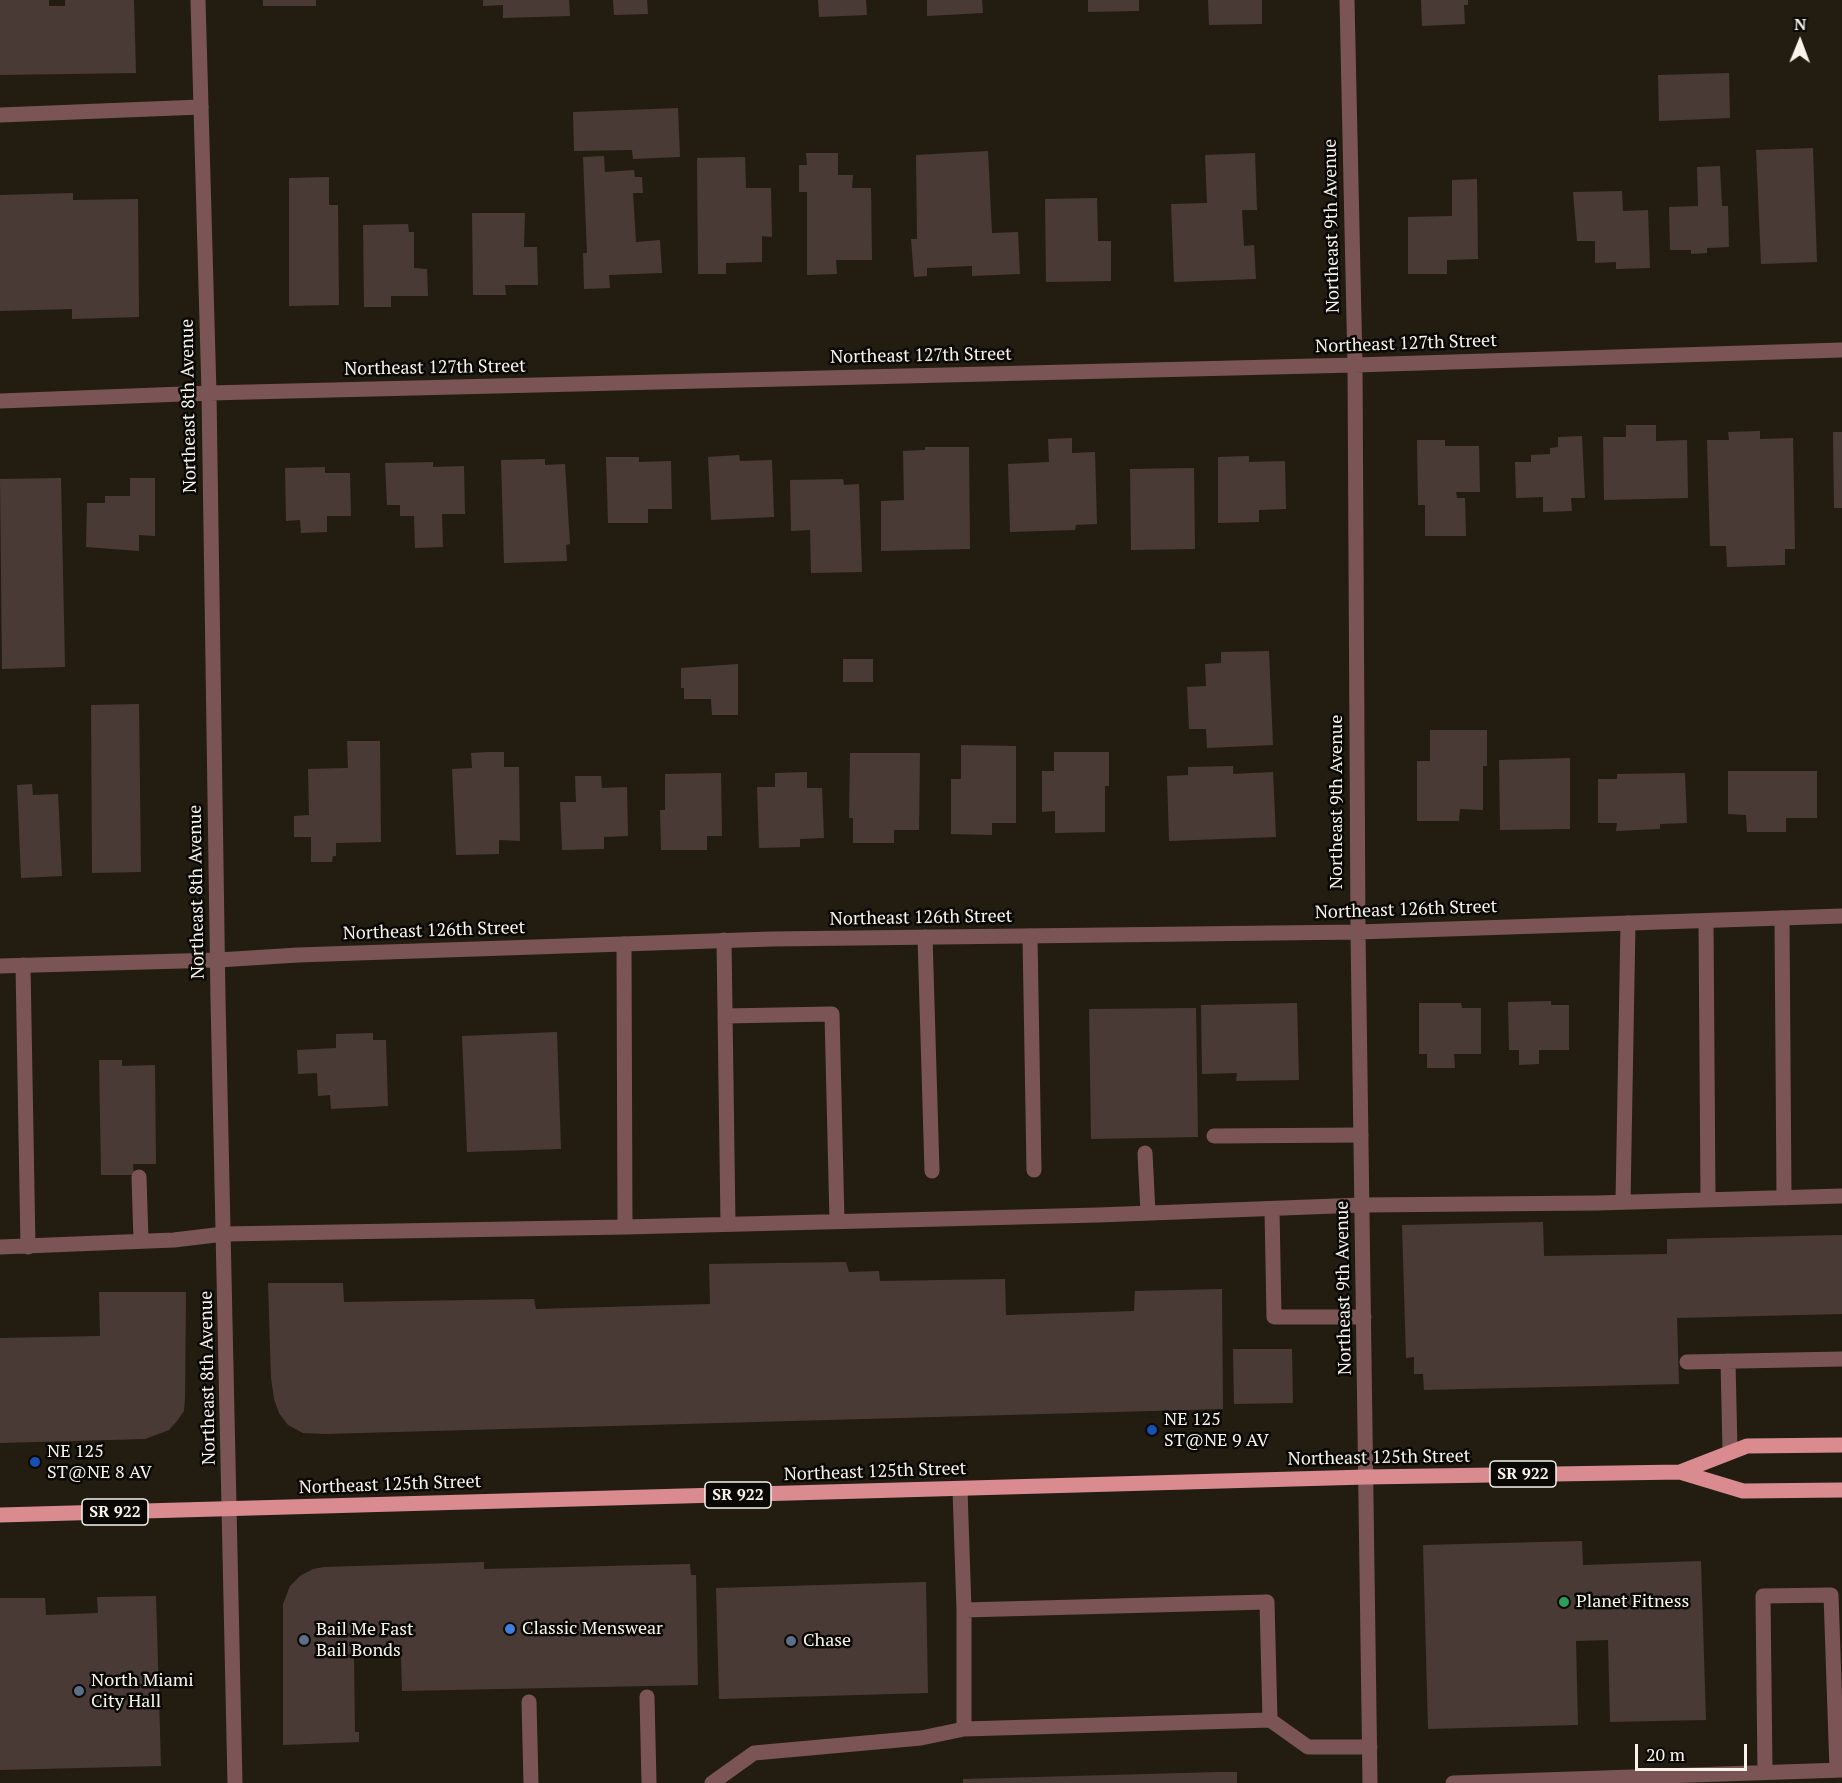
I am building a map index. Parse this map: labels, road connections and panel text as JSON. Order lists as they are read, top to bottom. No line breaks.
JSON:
{"streets":{"main road":["Northeast 125th Street","SR 922"],"street":["Northeast 9th Avenue","Northeast 127th Street","Northeast 8th Avenue","Northeast 126th Street"]},"crossings":[["Northeast 9th Avenue","Northeast 127th Street"],["Northeast 9th Avenue","Northeast 126th Street"],["Northeast 9th Avenue","Northeast 125th Street"],["Northeast 127th Street","Northeast 8th Avenue"],["Northeast 8th Avenue","Northeast 126th Street"],["Northeast 8th Avenue","Northeast 125th Street"]],"places":["NE 125 ST@NE 9 AV","NE 125 ST@NE 8 AV","Planet Fitness","Classic Menswear","Bail Me Fast Bail Bonds","Chase","North Miami City Hall"],"scale_bar":"20 m","north":"top"}
